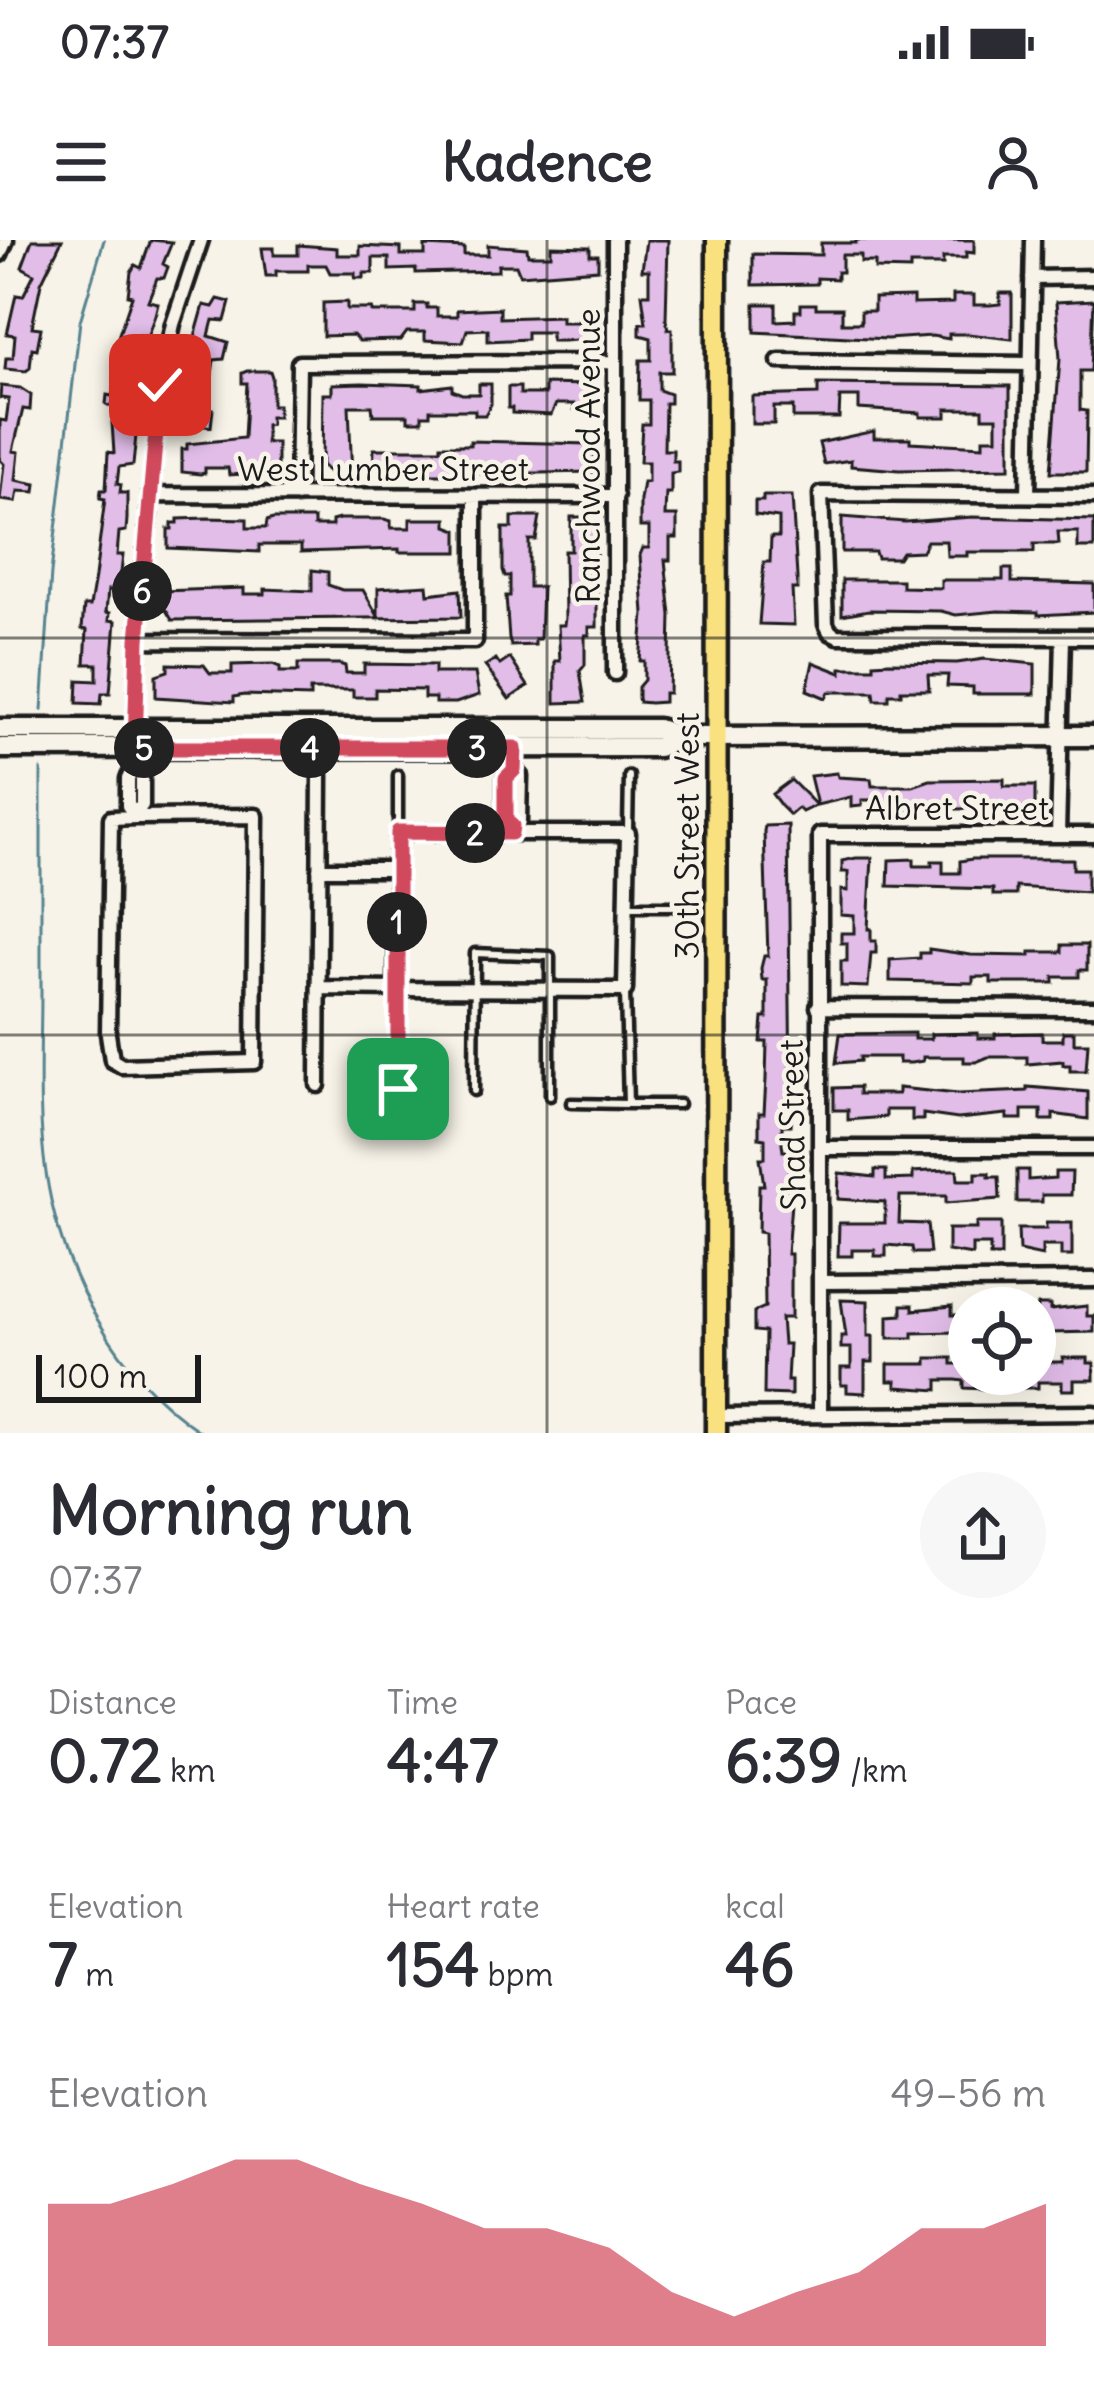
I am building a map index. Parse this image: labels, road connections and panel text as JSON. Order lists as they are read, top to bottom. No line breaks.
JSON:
{"streets":{"main road":["30th Street West"],"street":["Ranchwood Avenue","West Lumber Street","Albret Street","Shad Street"]},"crossings":[["Ranchwood Avenue","West Lumber Street"],["Albret Street","Shad Street"]],"scale_bar":"100 m","page":{"status":"07:37","header":"Kadence","pins":["6","3","4","5","2","1"],"scale":"100 m","heading":["Morning run","07:37"],"stats":[["Distance","0.72 km"],["Time","4:47"],["Pace","6:39 /km"],["Elevation","7 m"],["Heart rate","154 bpm"],["kcal","46"]],"chart":["Elevation","49–56 m"]}}
